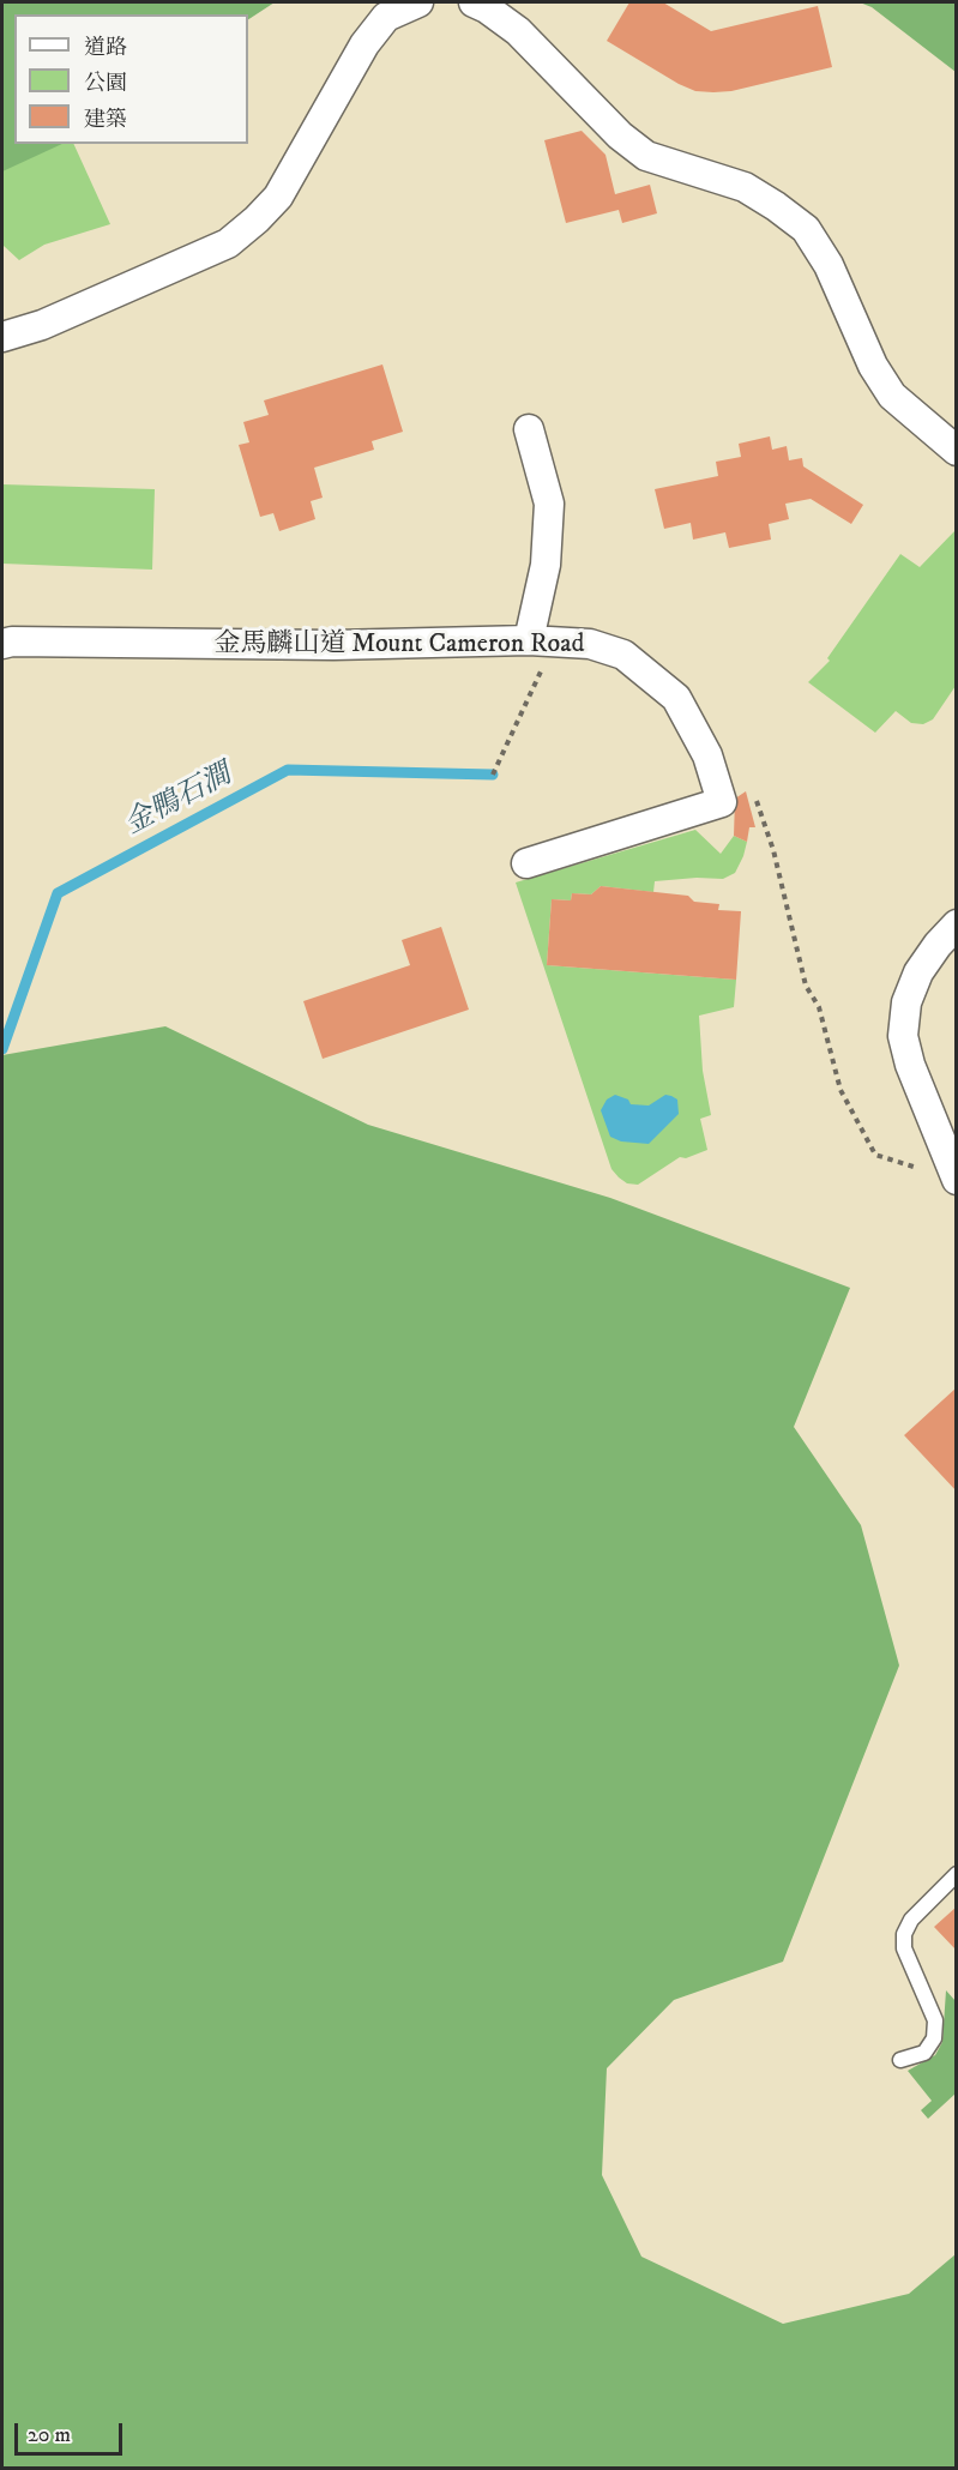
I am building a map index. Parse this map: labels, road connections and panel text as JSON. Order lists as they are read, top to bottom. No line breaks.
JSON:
{"streets":{"street":["金馬麟山道 Mount Cameron Road"]},"water":["金鴨石澗"],"legend":["道路","公園","建築"],"scale_bar":"20 m"}
